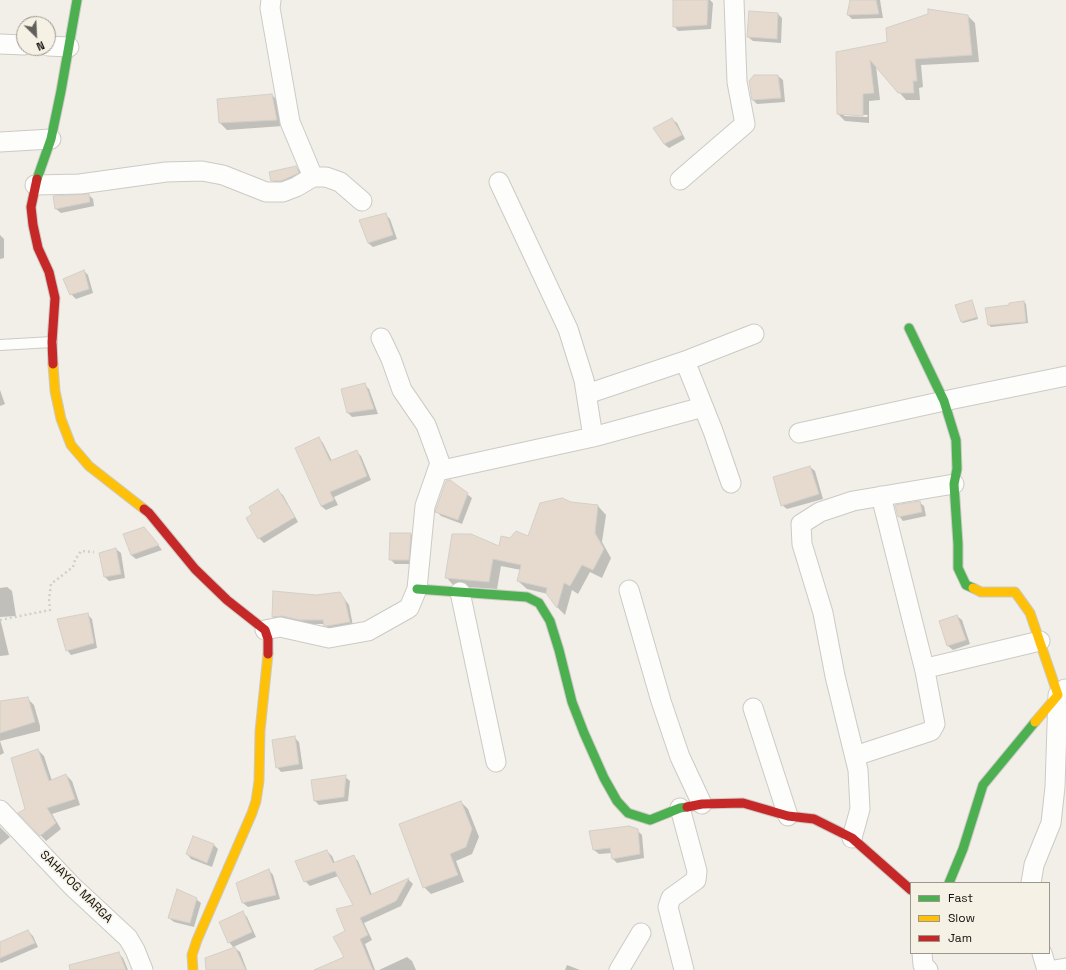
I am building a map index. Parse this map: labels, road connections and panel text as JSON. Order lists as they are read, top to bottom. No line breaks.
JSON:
{"streets":{"street":["SAHAYOG MARGA"]},"legend":["Fast","Slow","Jam"],"north":"bottom right"}
